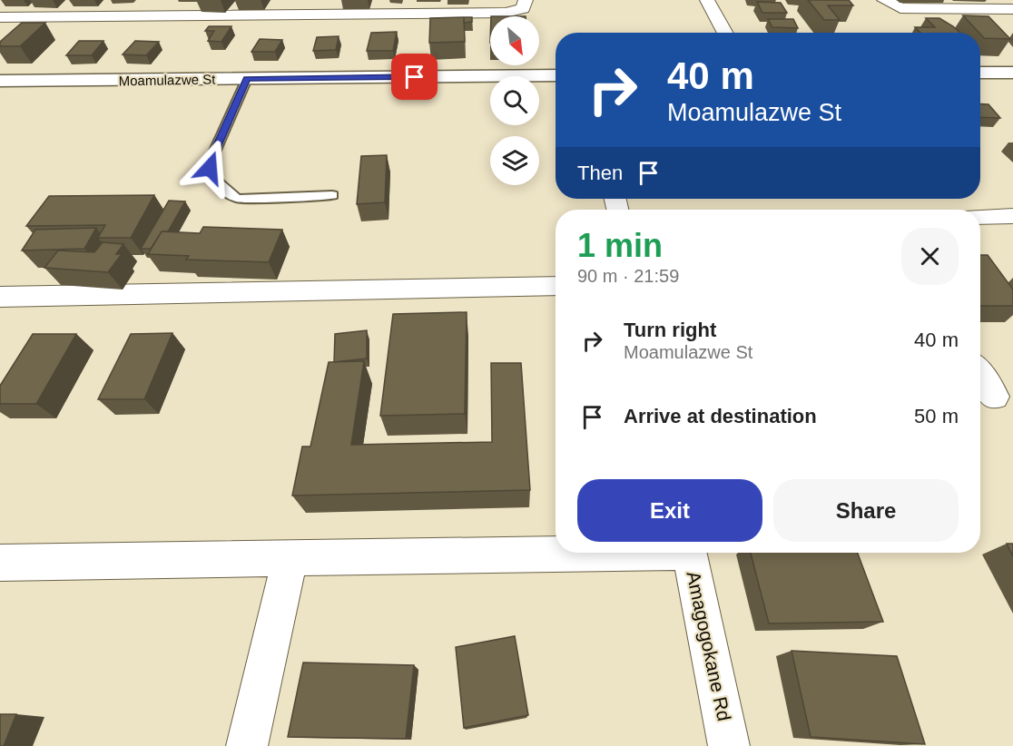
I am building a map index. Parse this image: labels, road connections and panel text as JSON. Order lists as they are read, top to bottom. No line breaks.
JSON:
{"streets":{"street":["Moamulazwe St","Amagogokane Rd"]},"north":"bottom right","page":{"turn":["40 m","Moamulazwe St"],"then":"Then","heading":["1 min","90 m · 21:59"],"list":[{"name":"Turn right","note":"Moamulazwe St","value":"40 m"},{"name":"Arrive at destination","value":"50 m"}],"buttons":["Exit","Share"]}}
